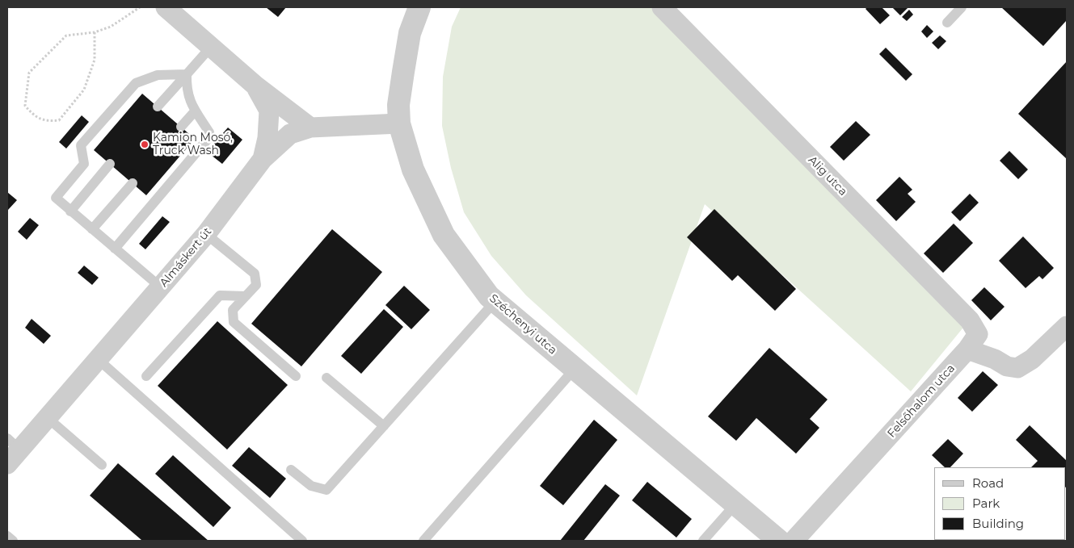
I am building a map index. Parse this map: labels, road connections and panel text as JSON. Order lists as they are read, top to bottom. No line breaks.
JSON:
{"streets":{"street":["Alig utca","Almáskert út","Széchenyi utca","Felsőhalom utca"]},"crossings":[["Alig utca","Felsőhalom utca"],["Almáskert út","Széchenyi utca"]],"places":["Kamion Mosó, Truck Wash"],"legend":["Road","Park","Building"]}
